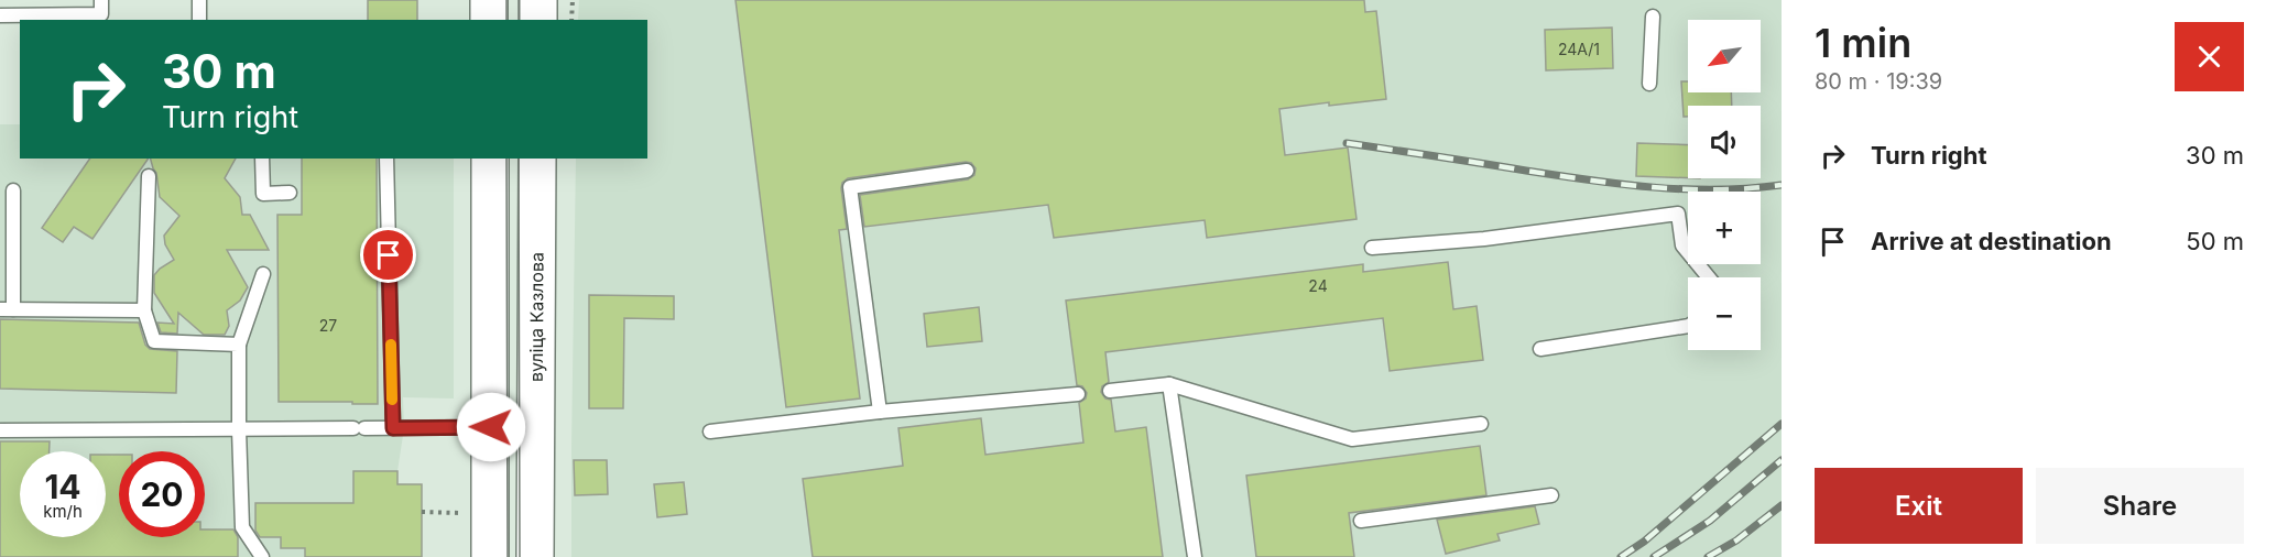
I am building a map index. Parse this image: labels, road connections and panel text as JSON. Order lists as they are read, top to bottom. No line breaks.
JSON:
{"streets":{"main road":["вуліца Казлова"]},"house_numbers":["24А/1","24","27"],"north":"bottom left","page":{"heading":["1 min","80 m · 19:39"],"map_buttons":["+","−"],"turn":["30 m","Turn right"],"list":[{"name":"Turn right","value":"30 m"},{"name":"Arrive at destination","value":"50 m"}],"speed":"14 km/h","limit":"20","buttons":["Exit","Share"]}}
